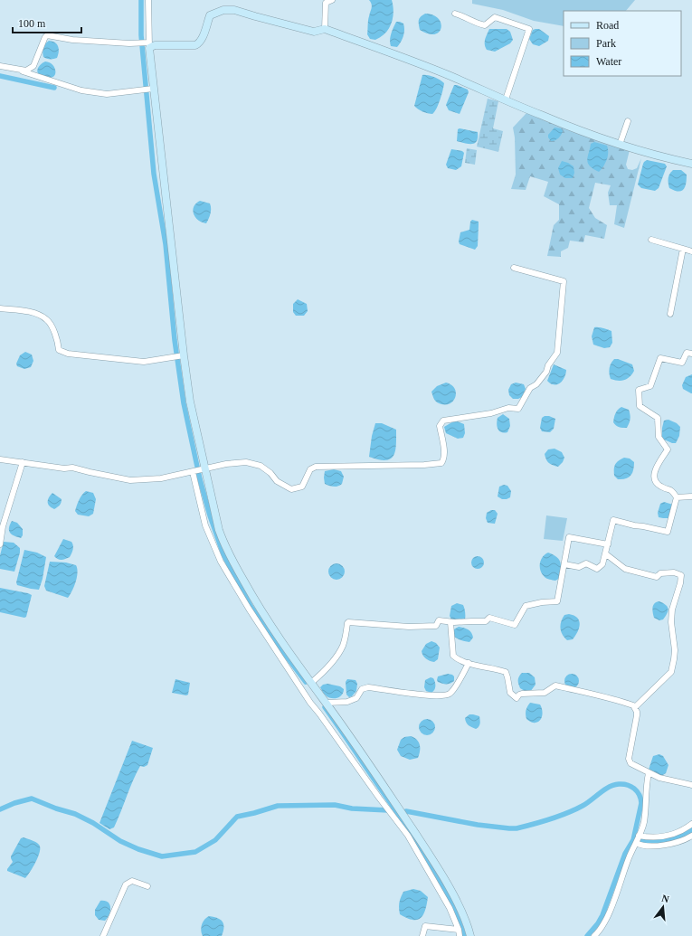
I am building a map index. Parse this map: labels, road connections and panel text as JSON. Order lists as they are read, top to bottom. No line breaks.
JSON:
{"legend":["Road","Park","Water"],"scale_bar":"100 m","north":"top"}
